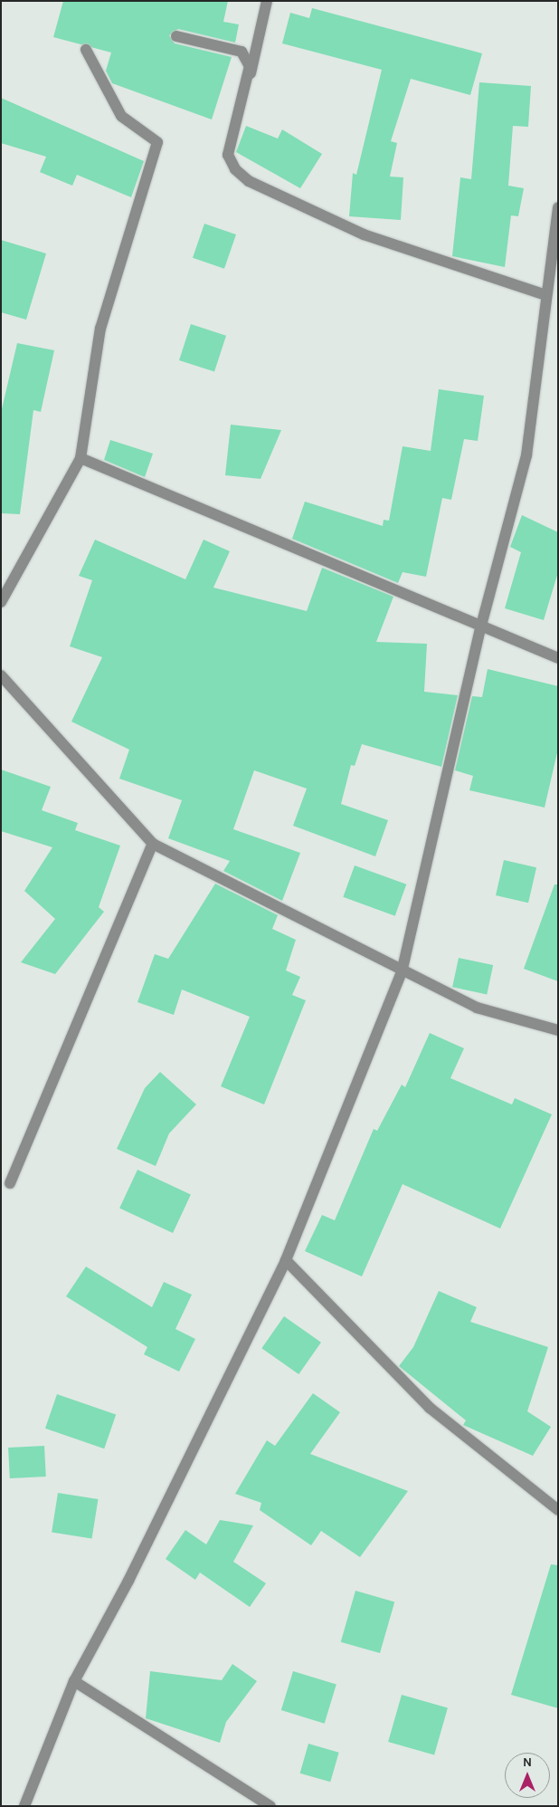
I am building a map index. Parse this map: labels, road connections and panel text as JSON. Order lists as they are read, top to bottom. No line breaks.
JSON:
{"north":"top"}
